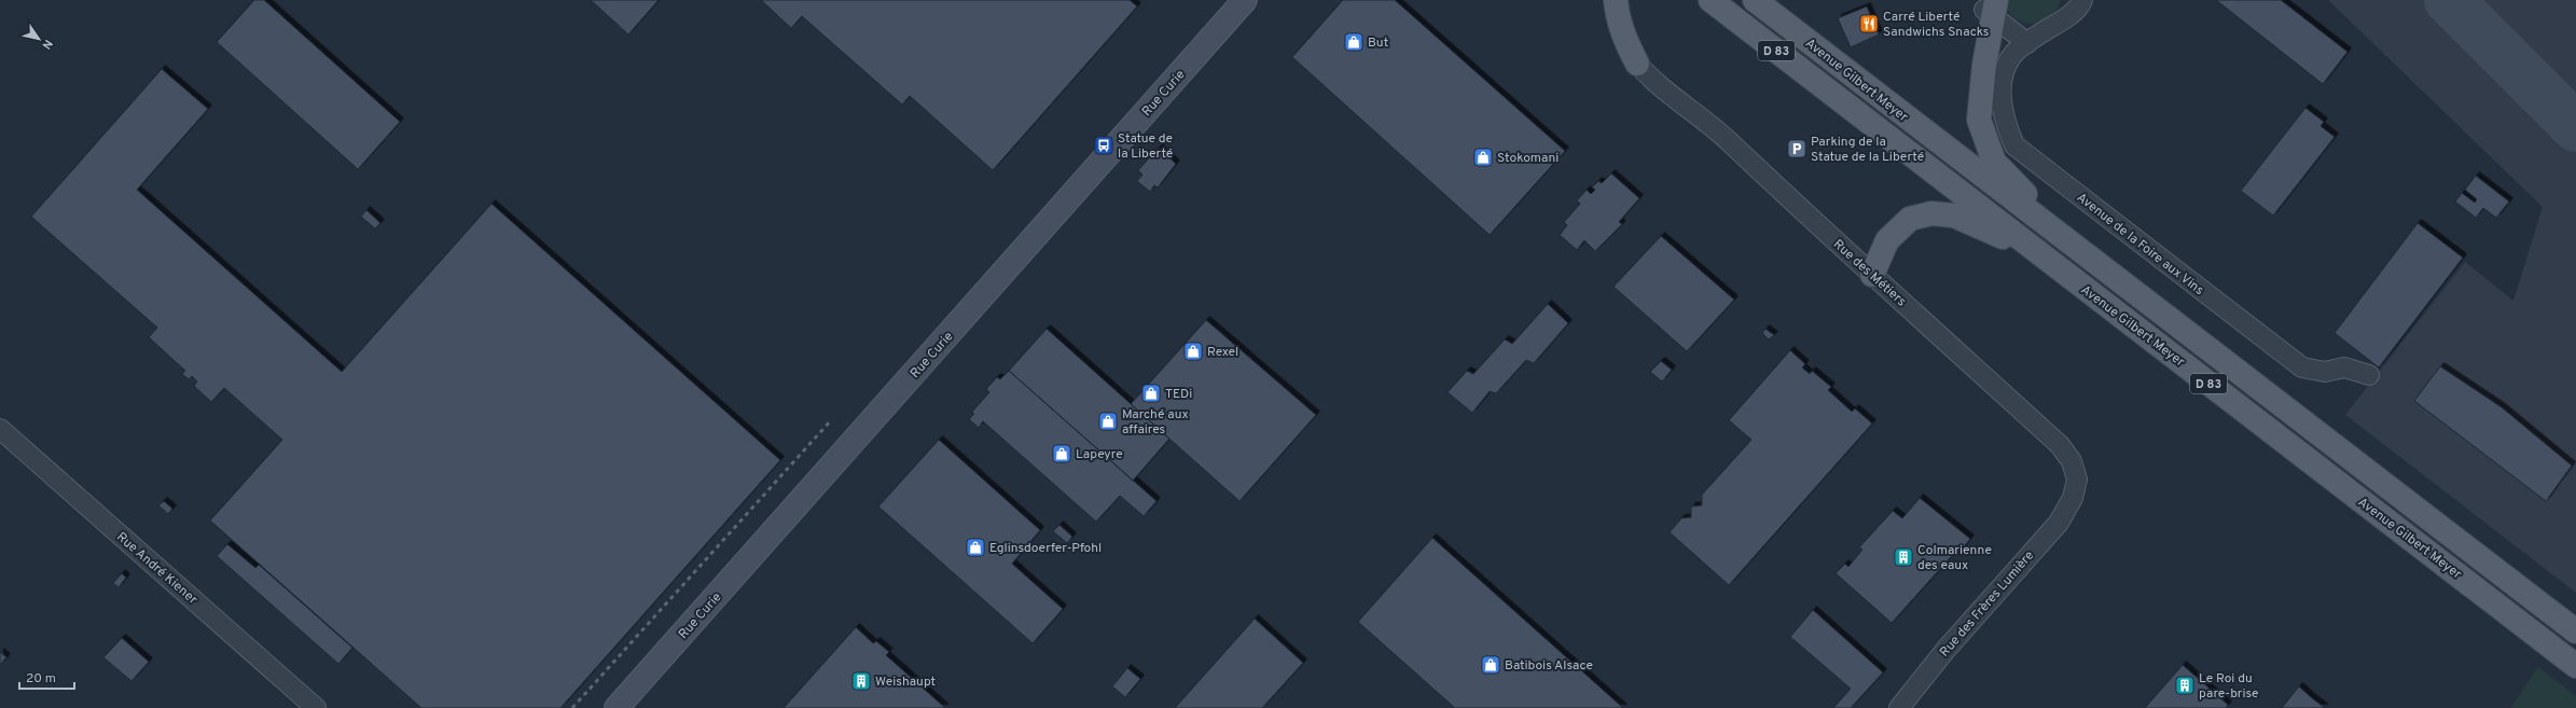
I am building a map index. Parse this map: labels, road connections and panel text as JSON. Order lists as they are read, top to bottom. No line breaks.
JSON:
{"streets":{"main road":["D 83","Avenue Gilbert Meyer","Rue Curie"],"street":["Avenue de la Foire aux Vins","Rue des Métiers","Rue André Kiener","Rue des Frères Lumière"]},"crossings":[["Rue des Métiers","Rue des Frères Lumière"]],"places":{"restaurant":["Carré Liberté Sandwichs Snacks"],"shop":["But","Stokomani","Rexel","TEDi","Marché aux affaires","Lapeyre","Eglinsdoerfer-Pfohl","Batibois Alsace"],"bus stop":["Statue de la Liberté"],"parking":["Parking de la Statue de la Liberté"],"building":["Colmarienne des eaux","Weishaupt","Le Roi du pare-brise"]},"scale_bar":"20 m","north":"bottom right"}
